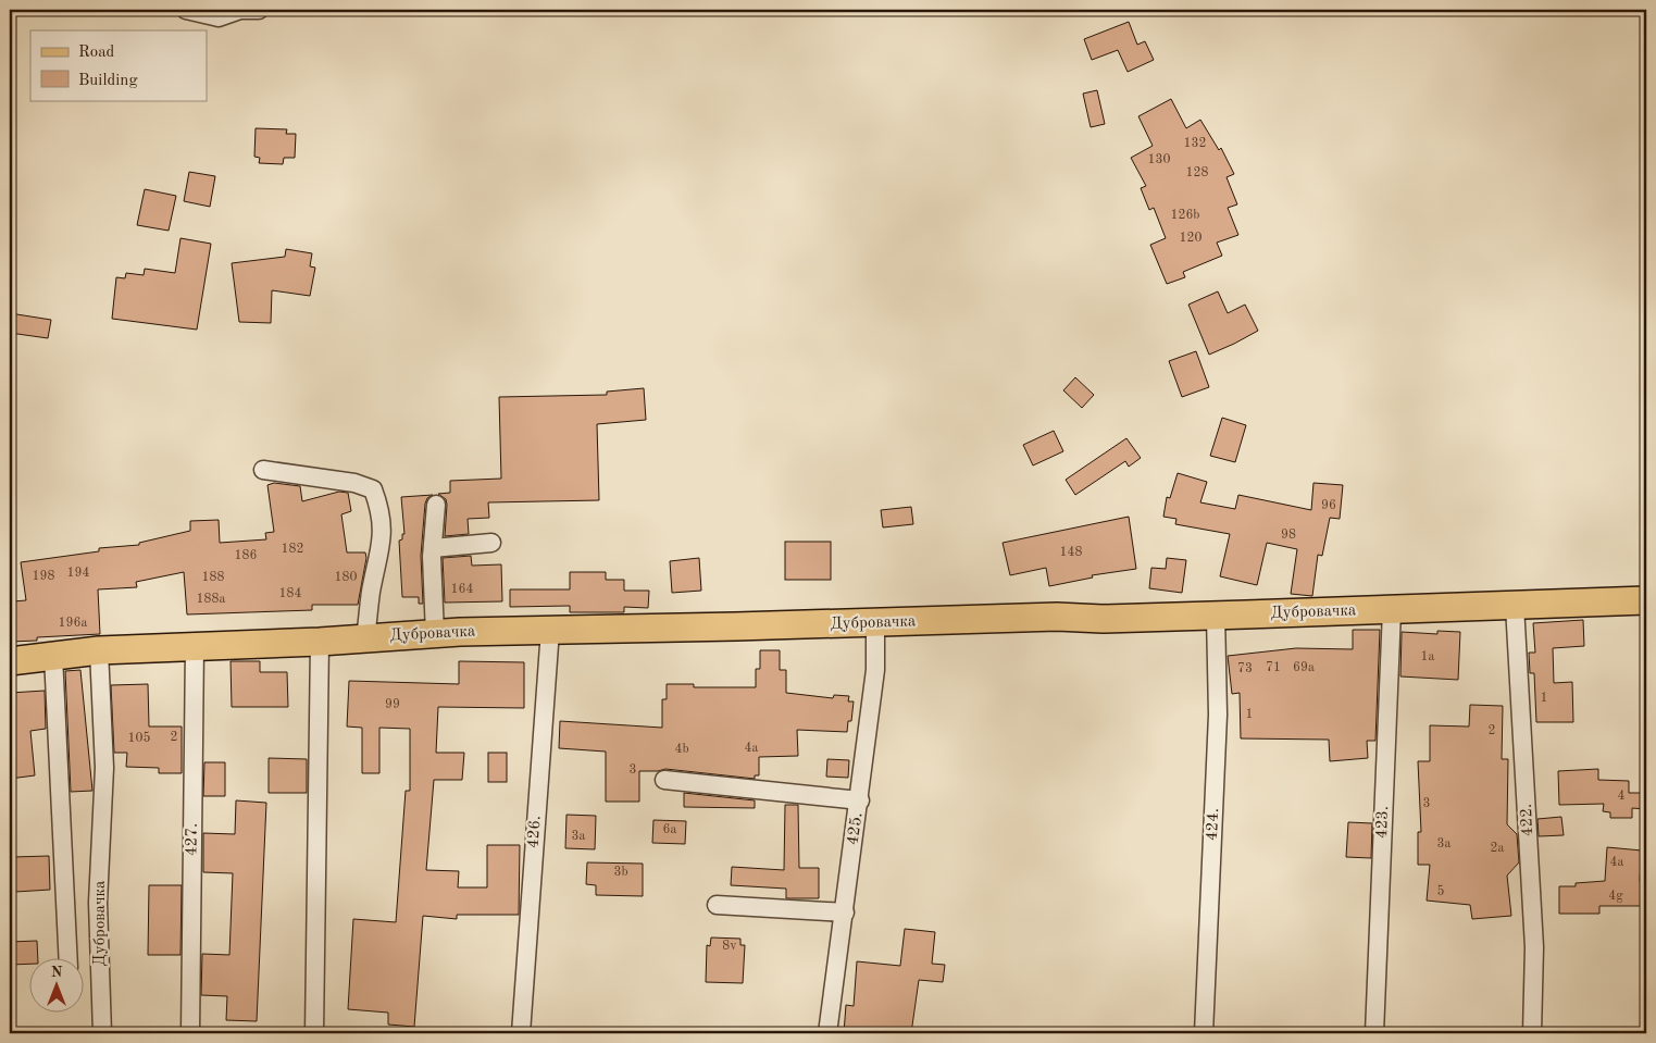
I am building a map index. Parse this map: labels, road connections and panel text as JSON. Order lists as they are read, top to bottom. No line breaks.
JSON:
{"streets":{"main road":["Дубровачка"],"street":["422.","423.","424.","425.","426.","427."]},"crossings":[["Дубровачка","422."],["Дубровачка","423."],["Дубровачка","424."],["Дубровачка","425."],["Дубровачка","426."],["Дубровачка","427."]],"house_numbers":["132","130","128","126b","120","96","98","182","148","186","194","198","188","180","164","184","188a","196a","1a","71","69a","73","1","99","1","2","2","105","4a","4b","3","4","3","6a","3a","3a","2a","4a","3b","5","4g","8v"],"legend":["Road","Building"],"north":"top"}
